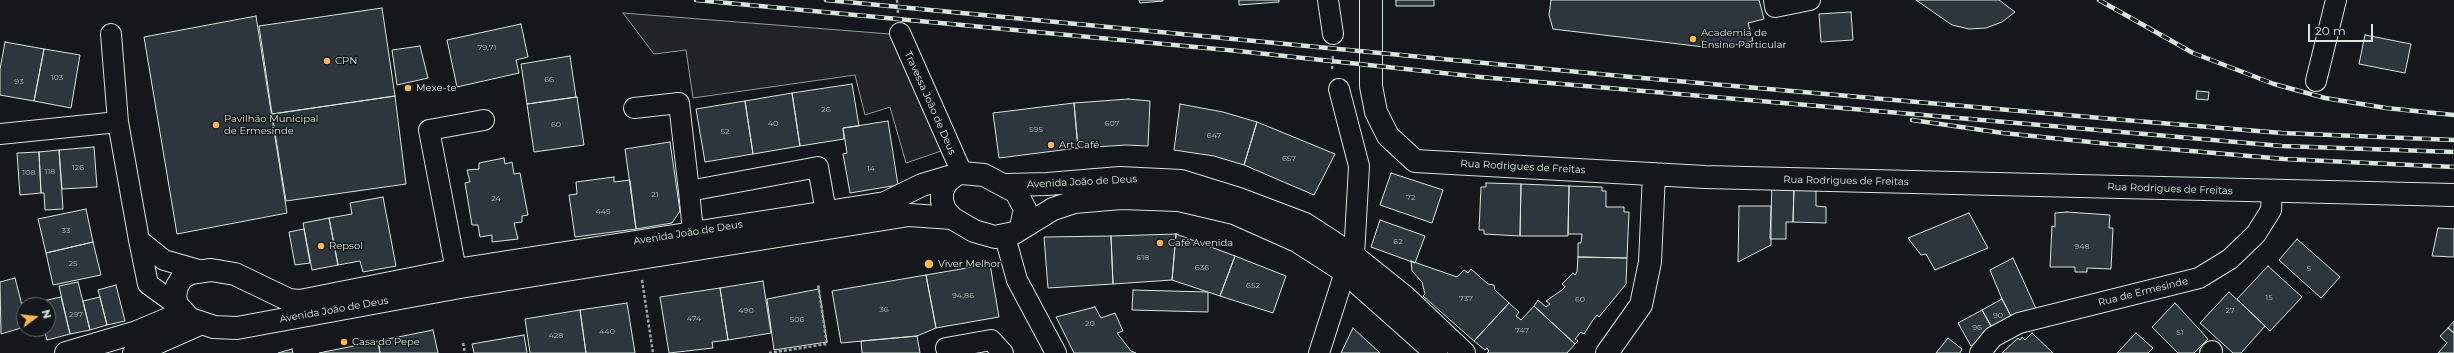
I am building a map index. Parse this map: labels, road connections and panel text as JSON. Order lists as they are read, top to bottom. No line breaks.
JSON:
{"streets":{"main road":["Rua Rodrigues de Freitas","Avenida João de Deus"],"street":["Travessa João de Deus","Rua de Ermesinde"]},"crossings":[["Travessa João de Deus","Avenida João de Deus"],["Rua Rodrigues de Freitas","Rua de Ermesinde"]],"places":["Academia de Ensino Particular","CPN","Mexe-te","Pavilhão Municipal de Ermesinde","Art Café","Café Avenida","Repsol","Viver Melhor","Casa do Pepe"],"house_numbers":["79,71","103","66","93","26","40","607","60","595","52","647","657","126","14","118","108","21","72","24","445","33","62","948","618","25","636","5","652","94,86","15","737","60","36","490","27","297","90","474","506","20","96","747","440","51","428"],"scale_bar":"20 m","north":"right"}
